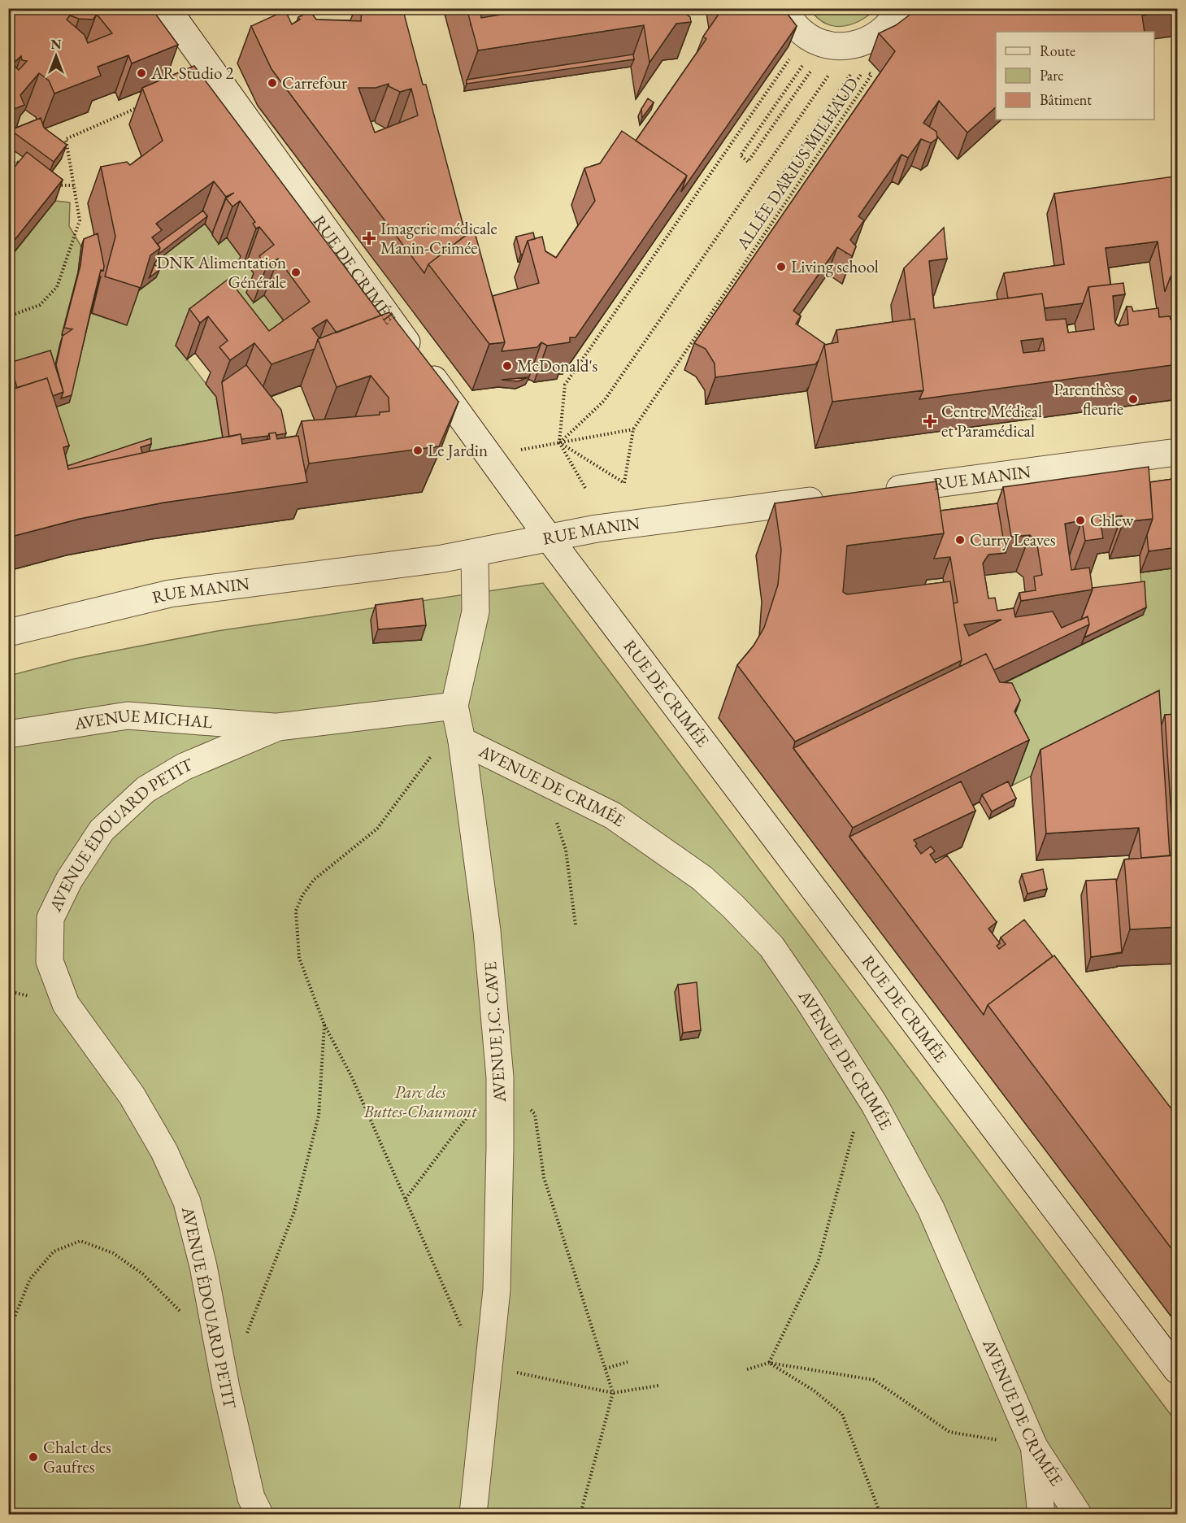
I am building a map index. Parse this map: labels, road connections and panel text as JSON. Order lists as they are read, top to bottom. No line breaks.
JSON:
{"streets":{"street":["RUE DE CRIMÉE","RUE MANIN","AVENUE MICHAL","AVENUE DE CRIMÉE","AVENUE ÉDOUARD PETIT","AVENUE J.C. CAVE"],"path":["ALLÉE DARIUS MILHAUD"]},"crossings":[["RUE DE CRIMÉE","RUE MANIN"],["RUE MANIN","AVENUE J.C. CAVE"],["AVENUE MICHAL","AVENUE ÉDOUARD PETIT"],["AVENUE DE CRIMÉE","AVENUE ÉDOUARD PETIT"],["AVENUE DE CRIMÉE","AVENUE J.C. CAVE"],["AVENUE ÉDOUARD PETIT","AVENUE J.C. CAVE"]],"parks":["Parc des Buttes-Chaumont"],"places":{"other":["AR Studio 2","Carrefour","Living school","DNK Alimentation Générale","McDonald's","Parenthèse fleurie","Le Jardin","Chlew","Curry Leaves","Chalet des Gaufres"],"health":["Imagerie médicale Manin-Crimée","Centre Médical et Paramédical"]},"legend":["Route","Parc","Bâtiment"],"north":"top"}
